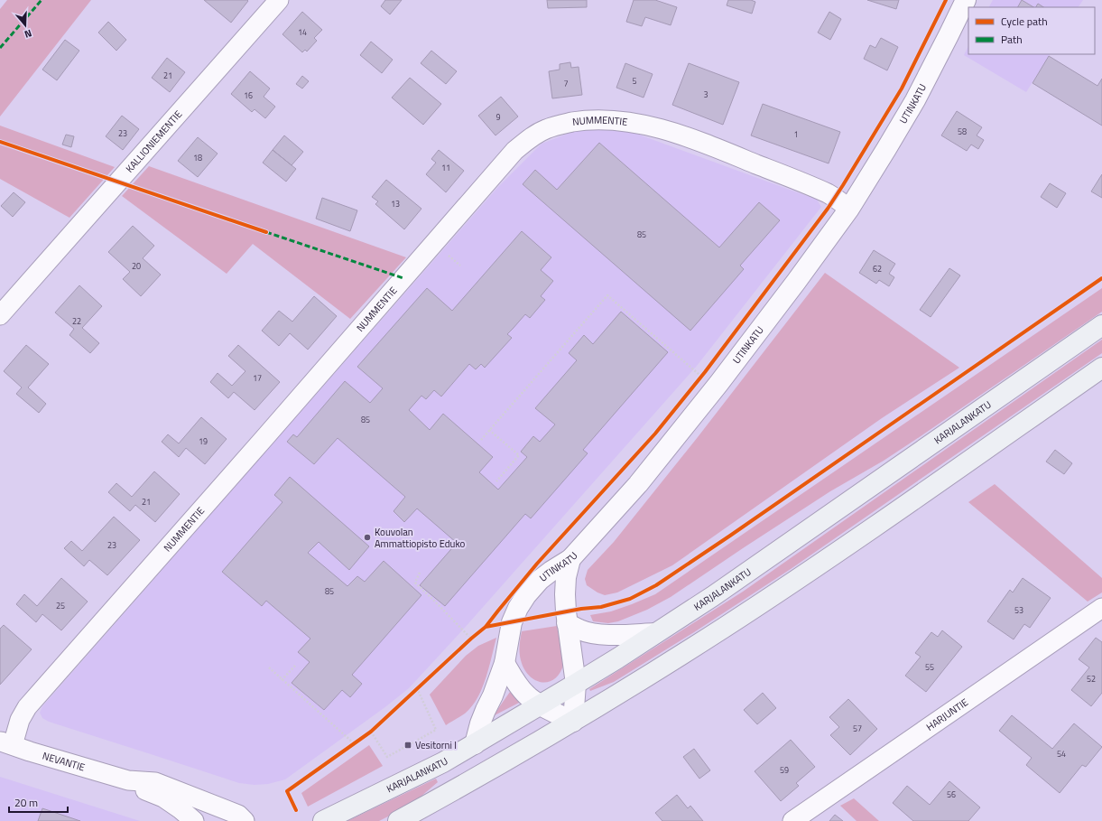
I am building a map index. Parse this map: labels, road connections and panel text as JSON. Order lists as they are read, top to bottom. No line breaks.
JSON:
{"streets":{"main road":["KARJALANKATU"],"street":["UTINKATU","NUMMENTIE","KALLIONIEMENTIE","HARJUNTIE","NEVANTIE"]},"crossings":[["UTINKATU","NUMMENTIE"],["UTINKATU","KARJALANKATU"],["NUMMENTIE","NEVANTIE"]],"places":{"other":["Kouvolan Ammattiopisto Eduko"],"transit":["Vesitorni I"]},"house_numbers":["14","21","5","7","3","16","9","58","23","1","18","11","13","85","20","62","22","17","85","19","21","23","85","25","53","55","52","57","54","59","56"],"legend":["Cycle path","Path"],"scale_bar":"20 m","north":"bottom"}
